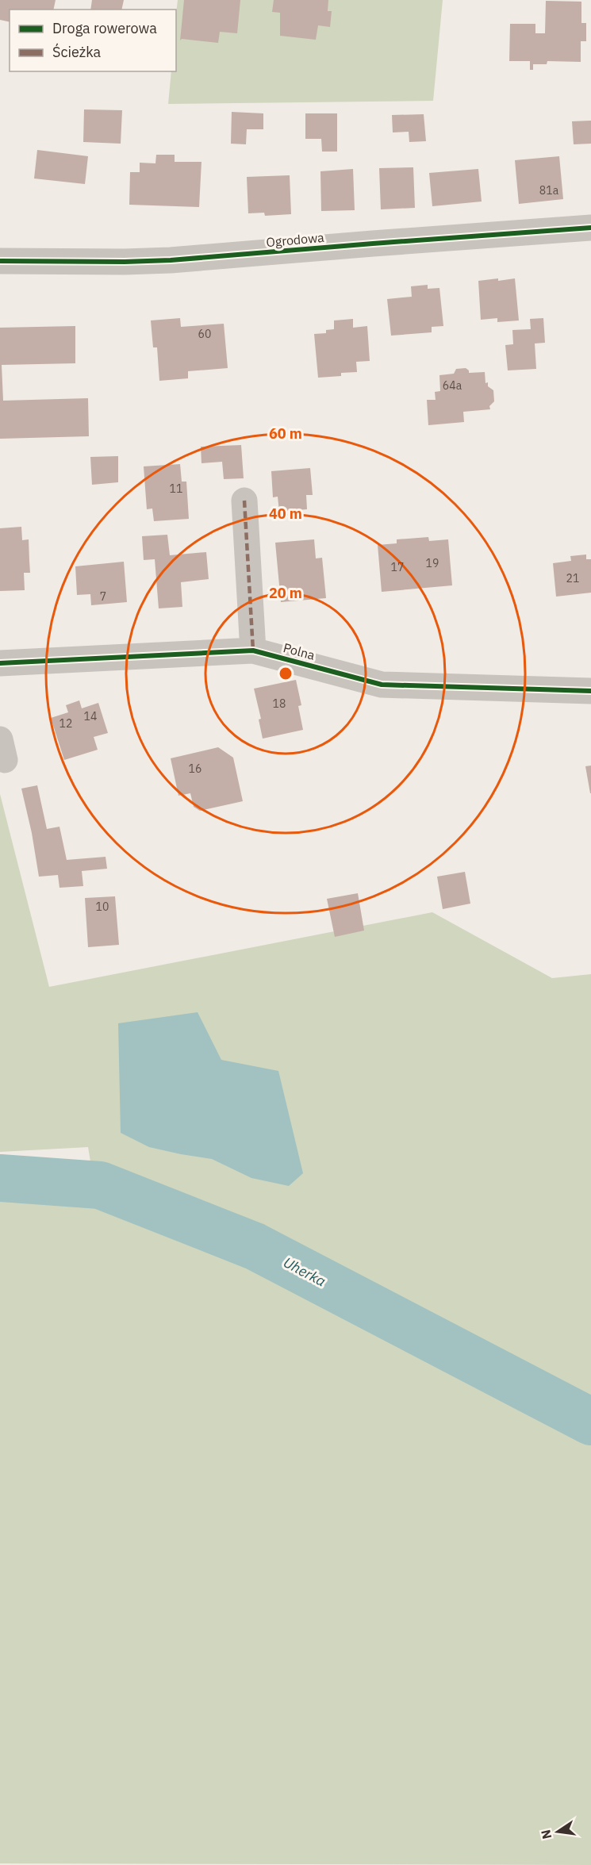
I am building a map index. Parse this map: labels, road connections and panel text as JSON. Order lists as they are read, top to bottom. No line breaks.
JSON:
{"streets":{"street":["Ogrodowa","Polna"]},"water":["Uherka"],"house_numbers":["81a","60","64a","11","19","17","21","7","18","14","12","16","10"],"legend":["Droga rowerowa","Ścieżka"],"north":"left","rings":["60 m","40 m","20 m"]}
